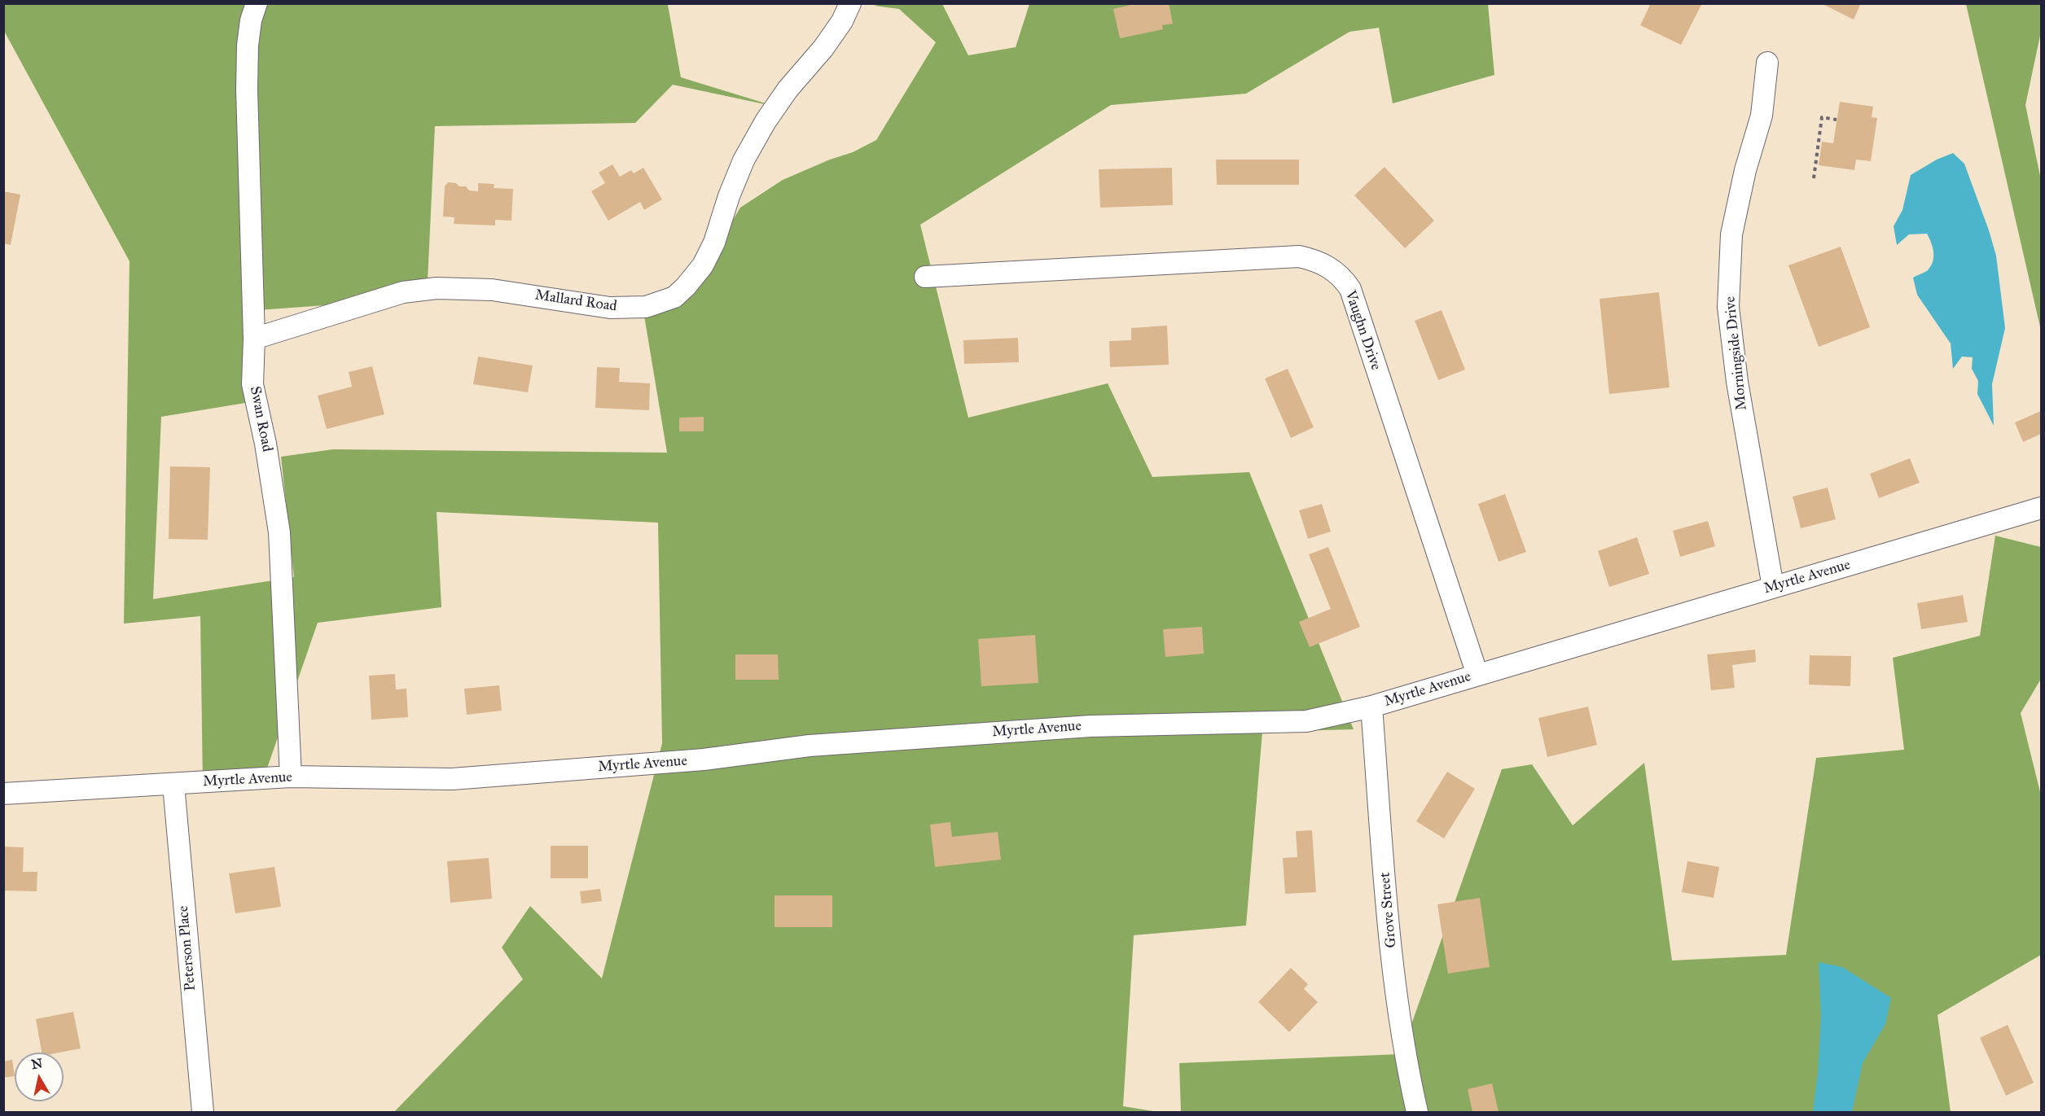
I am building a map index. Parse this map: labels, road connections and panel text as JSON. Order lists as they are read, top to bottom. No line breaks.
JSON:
{"streets":{"street":["Mallard Road","Vaughn Drive","Morningside Drive","Swan Road","Myrtle Avenue","Grove Street","Peterson Place"]},"crossings":[["Mallard Road","Swan Road"],["Vaughn Drive","Myrtle Avenue"],["Morningside Drive","Myrtle Avenue"],["Swan Road","Myrtle Avenue"],["Myrtle Avenue","Grove Street"],["Myrtle Avenue","Peterson Place"]],"north":"top"}
